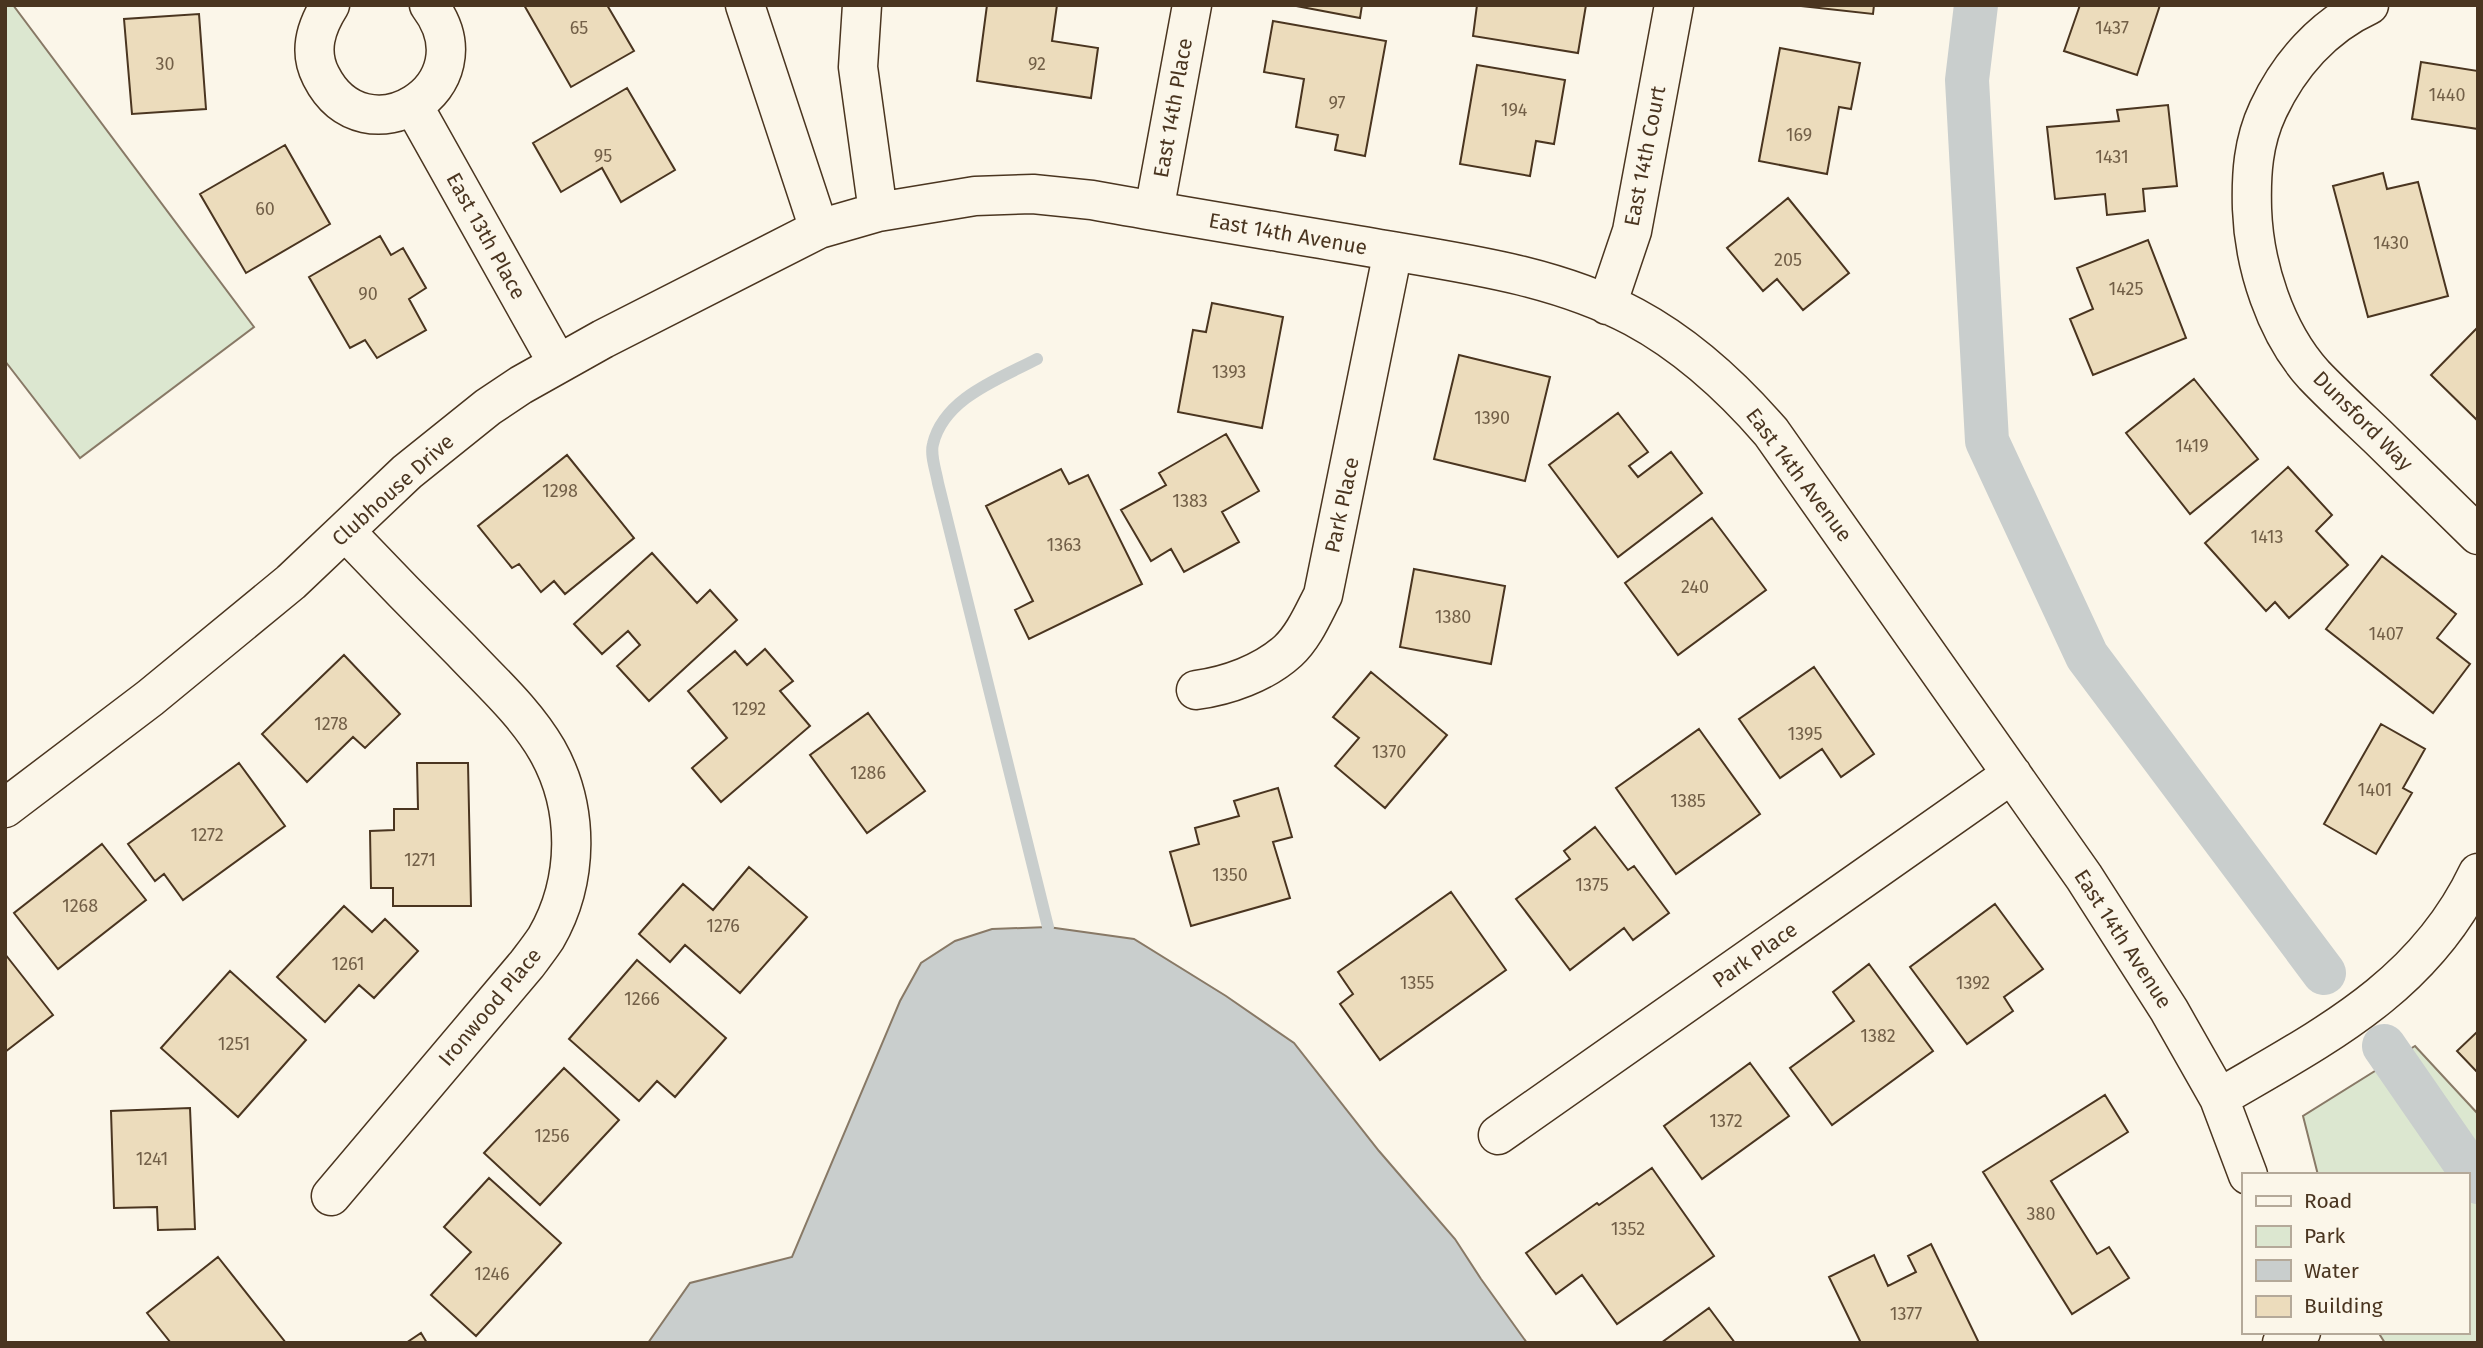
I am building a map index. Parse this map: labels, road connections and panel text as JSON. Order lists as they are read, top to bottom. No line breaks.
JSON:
{"streets":{"street":["East 14th Place","East 14th Court","East 14th Avenue","East 13th Place","Dunsford Way","Clubhouse Drive","Park Place","Ironwood Place"]},"crossings":[["East 14th Place","East 14th Avenue"],["East 14th Court","East 14th Avenue"],["East 14th Avenue","Clubhouse Drive"],["East 14th Avenue","Park Place"],["East 13th Place","Clubhouse Drive"],["Clubhouse Drive","Ironwood Place"]],"house_numbers":["65","1437","30","92","1440","97","194","169","95","1431","60","1430","205","1425","90","1393","1390","1419","1298","1383","1413","1363","240","1380","1407","1292","1278","1395","1370","1286","1401","1385","1272","1271","1350","1375","1268","1276","1261","1355","1392","1266","1382","1251","1372","1256","1241","380","1352","1246","1377"],"legend":["Road","Park","Water","Building"]}
